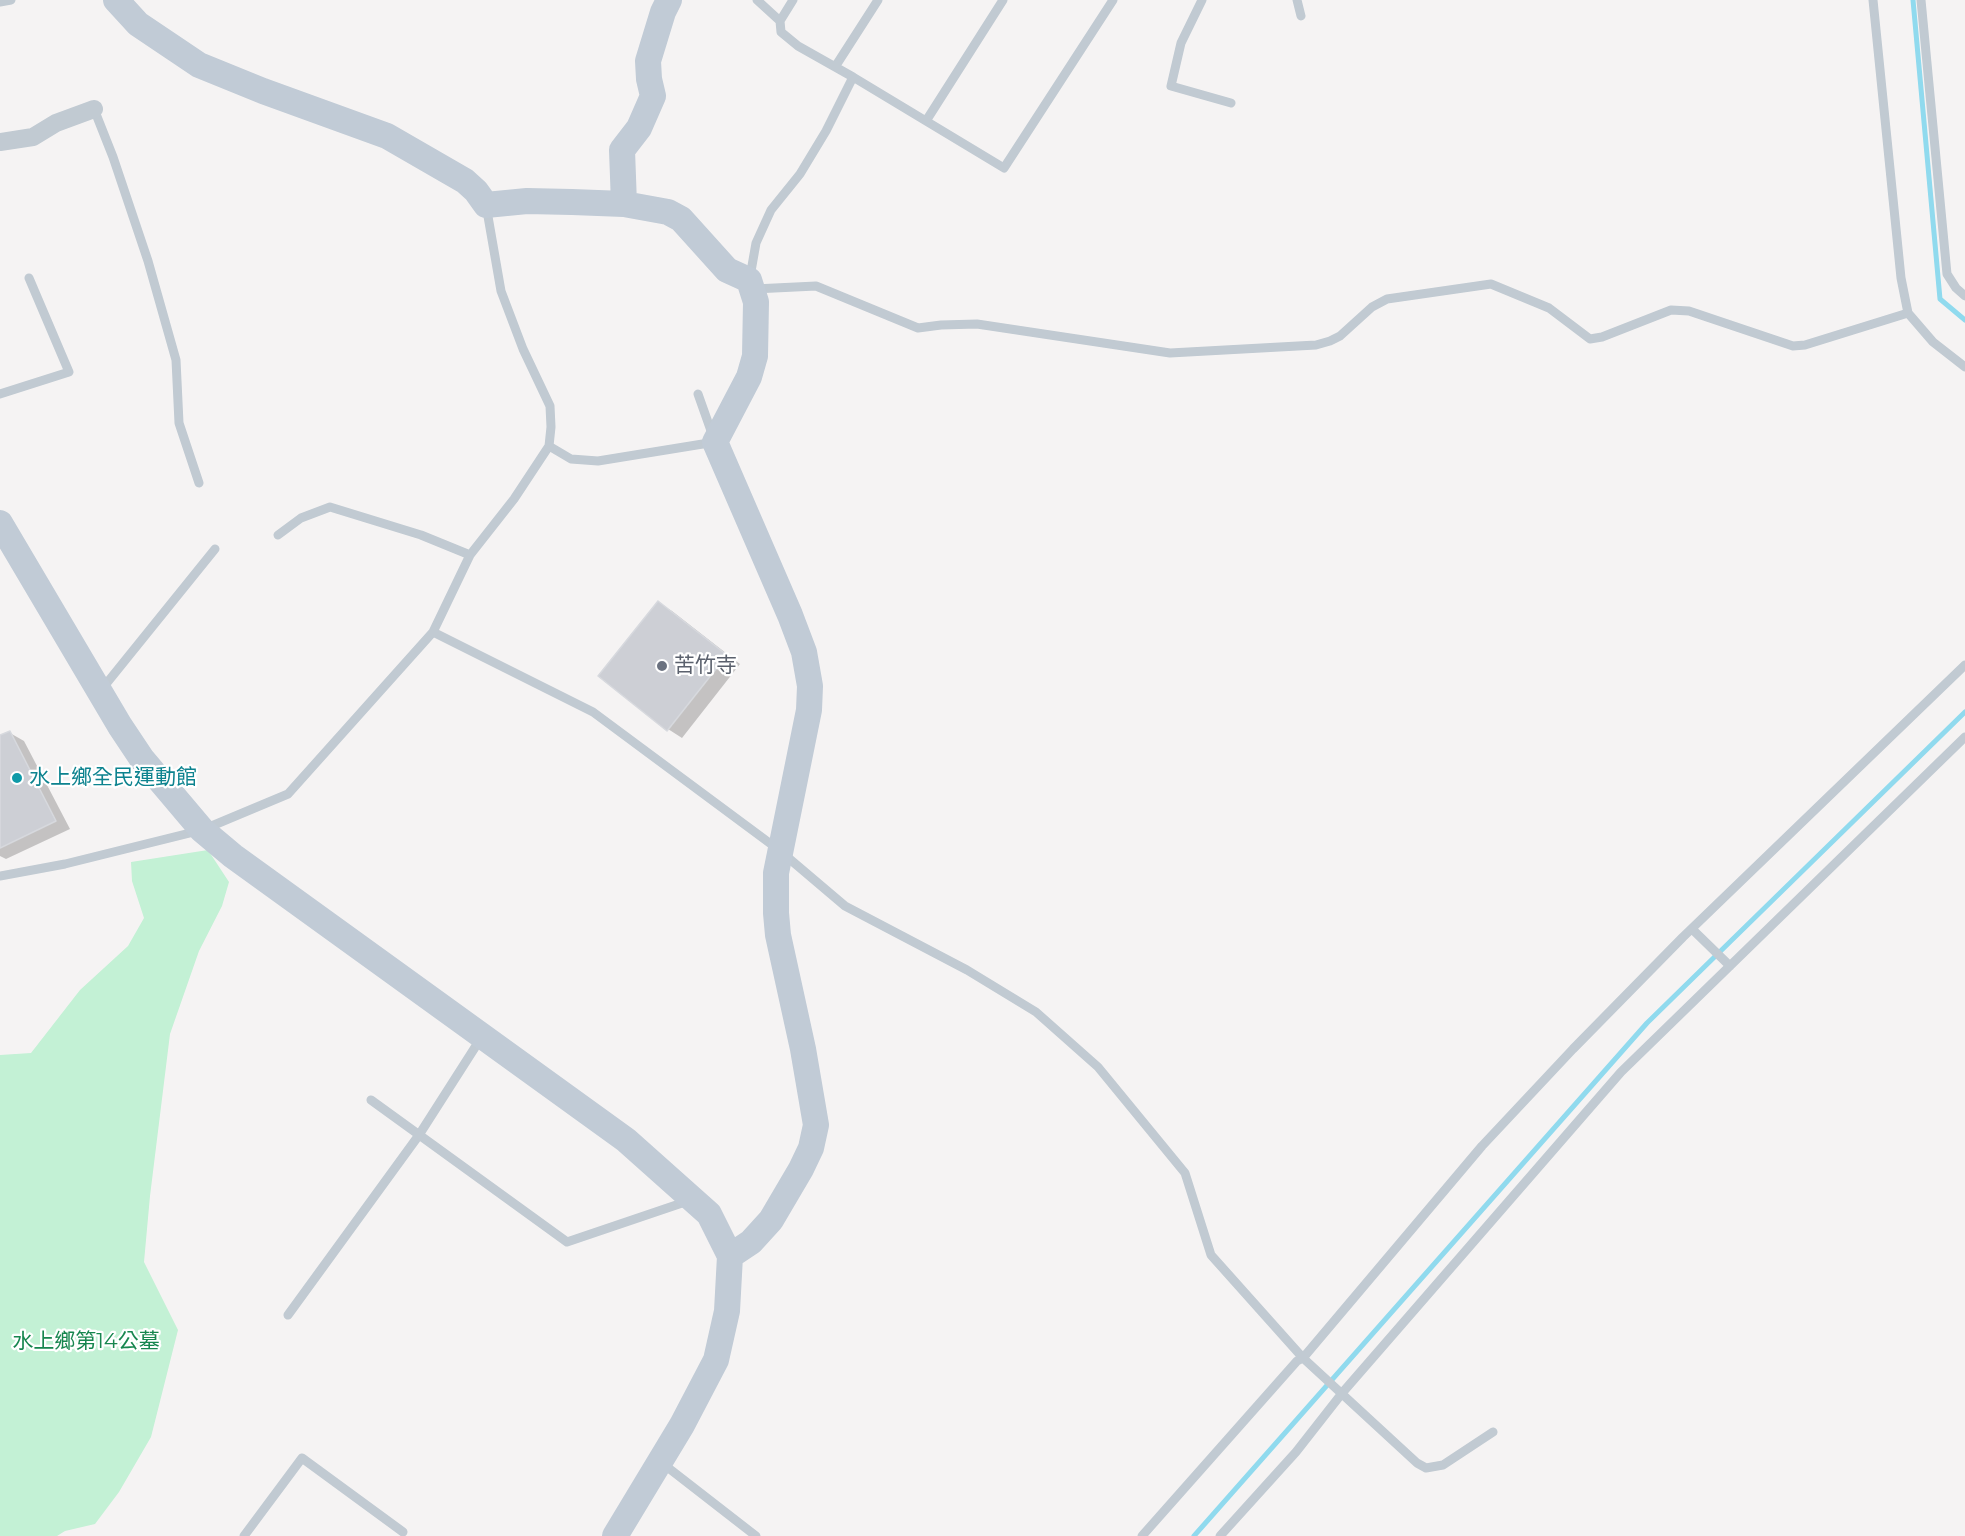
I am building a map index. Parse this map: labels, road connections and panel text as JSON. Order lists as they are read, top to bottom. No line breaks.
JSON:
{"parks":["水上鄉第14公墓"],"places":["苦竹寺","水上鄉全民運動館"]}
